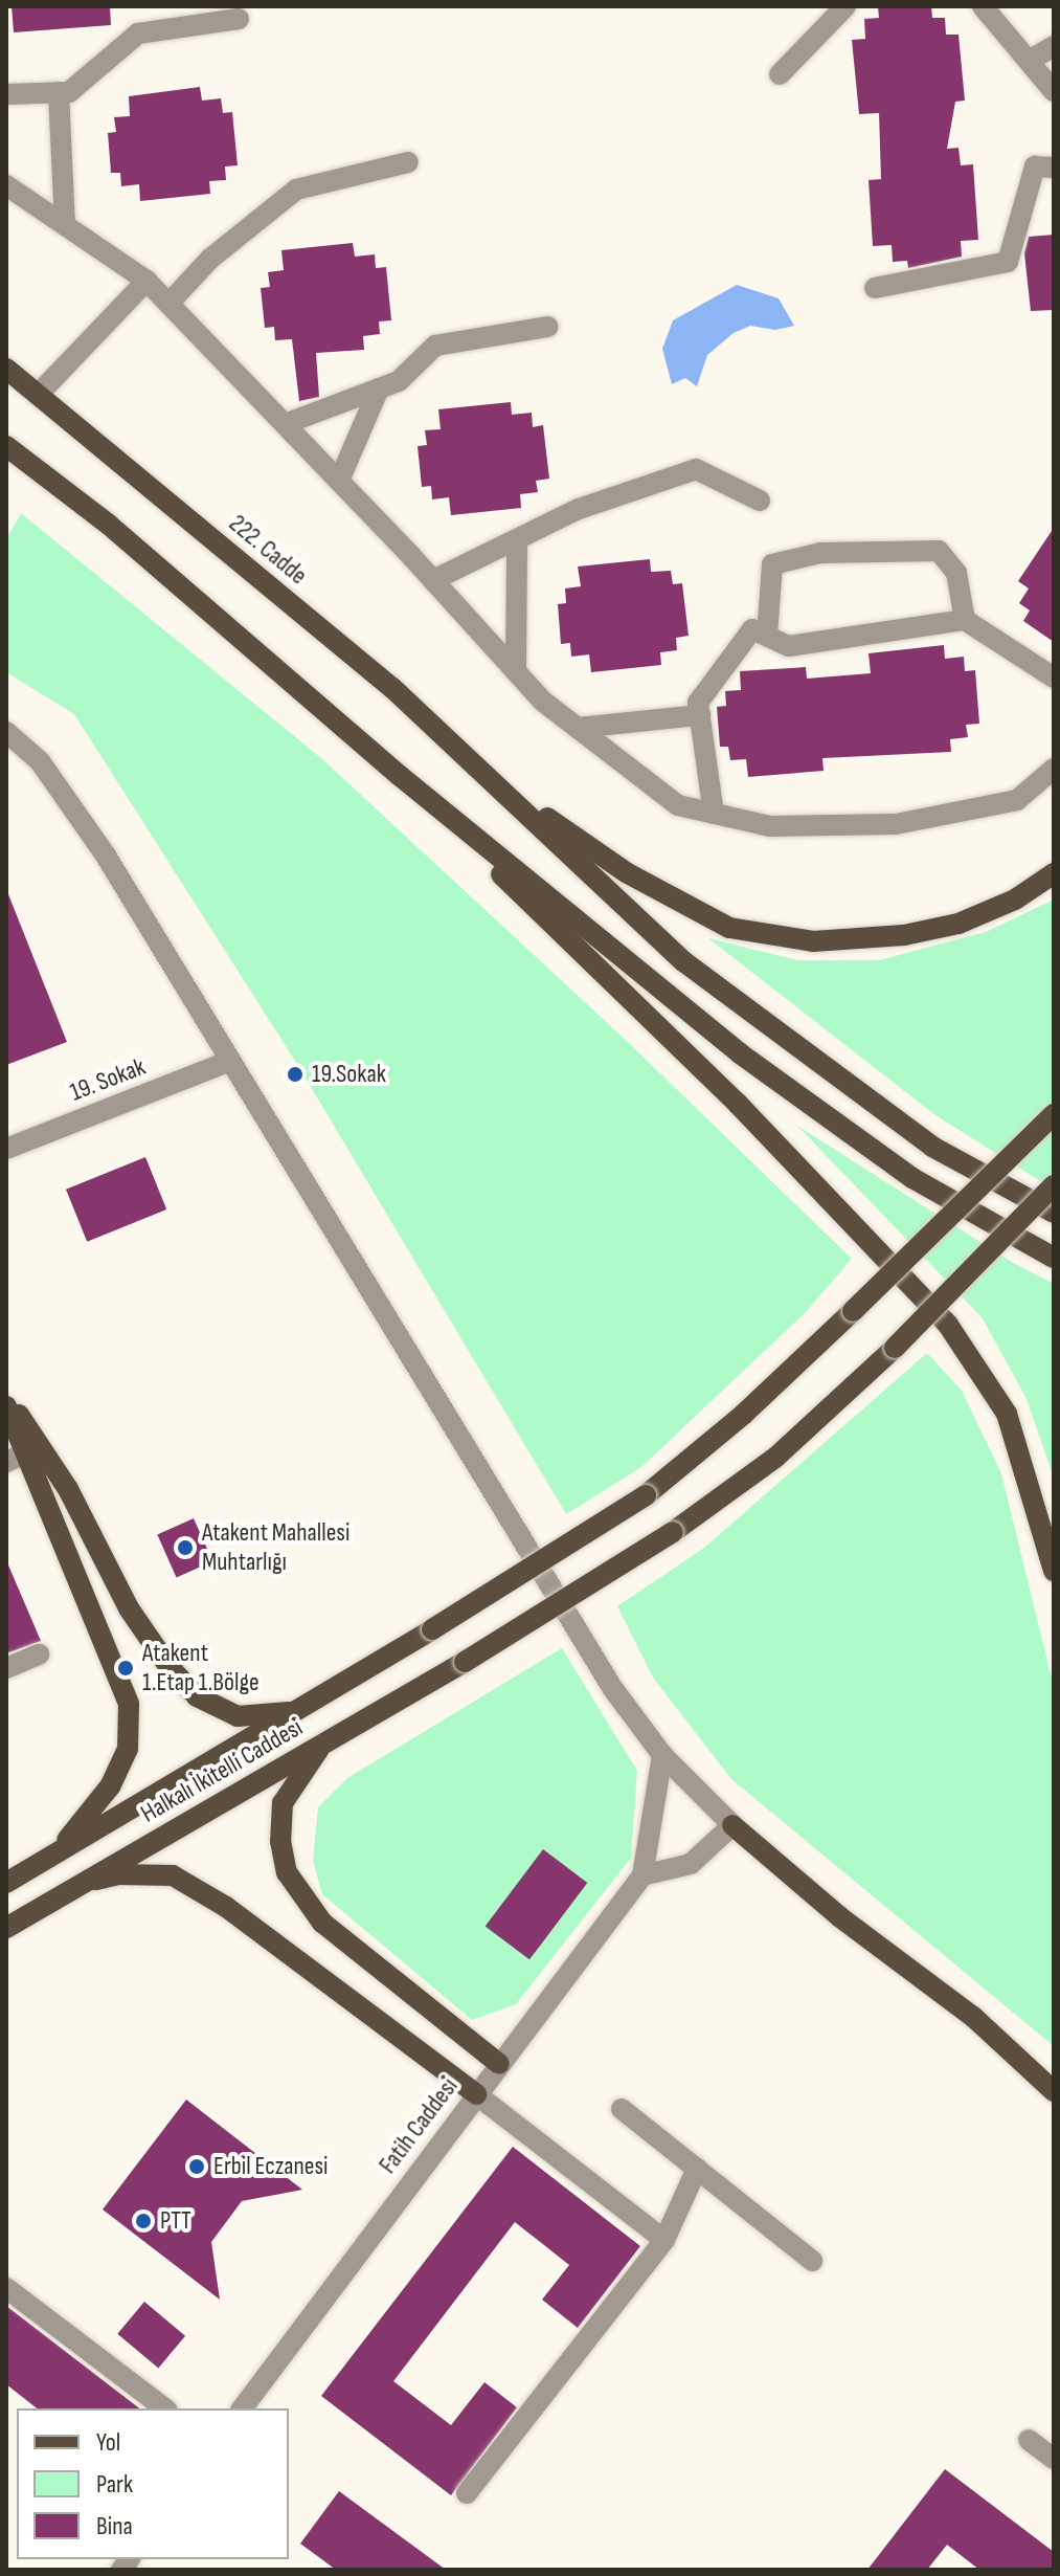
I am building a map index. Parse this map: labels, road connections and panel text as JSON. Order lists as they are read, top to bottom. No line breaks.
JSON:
{"streets":{"main road":["222. Cadde","Halkalı İkitelli Caddesi"],"street":["19. Sokak","Fatih Caddesi"]},"places":["19.Sokak","Atakent Mahallesi Muhtarlığı","Atakent 1.Etap 1.Bölge","Erbil Eczanesi","PTT"],"legend":["Yol","Park","Bina"]}
